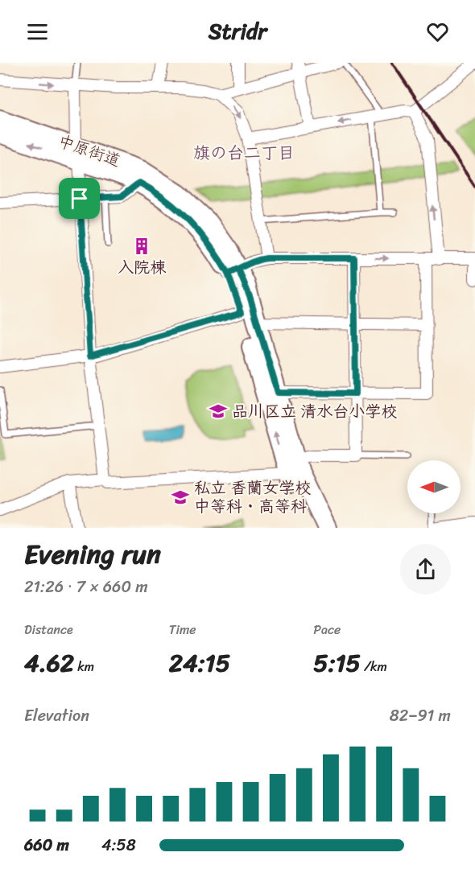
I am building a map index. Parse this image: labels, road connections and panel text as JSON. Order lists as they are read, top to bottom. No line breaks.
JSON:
{"streets":{"main road":["中原街道"]},"districts":["旗の台二丁目"],"places":{"building":["入院棟"],"school or university":["品川区立 清水台小学校","私立 香蘭女学校 中等科・高等科"]},"north":"left","page":{"header":"Stridr","heading":["Evening run","21:26 · 7 × 660 m"],"stats":[["Distance","4.62 km"],["Time","24:15"],["Pace","5:15 /km"]],"chart":["Elevation","82–91 m"],"list":[{"name":"660 m","note":"4:58"}]}}
